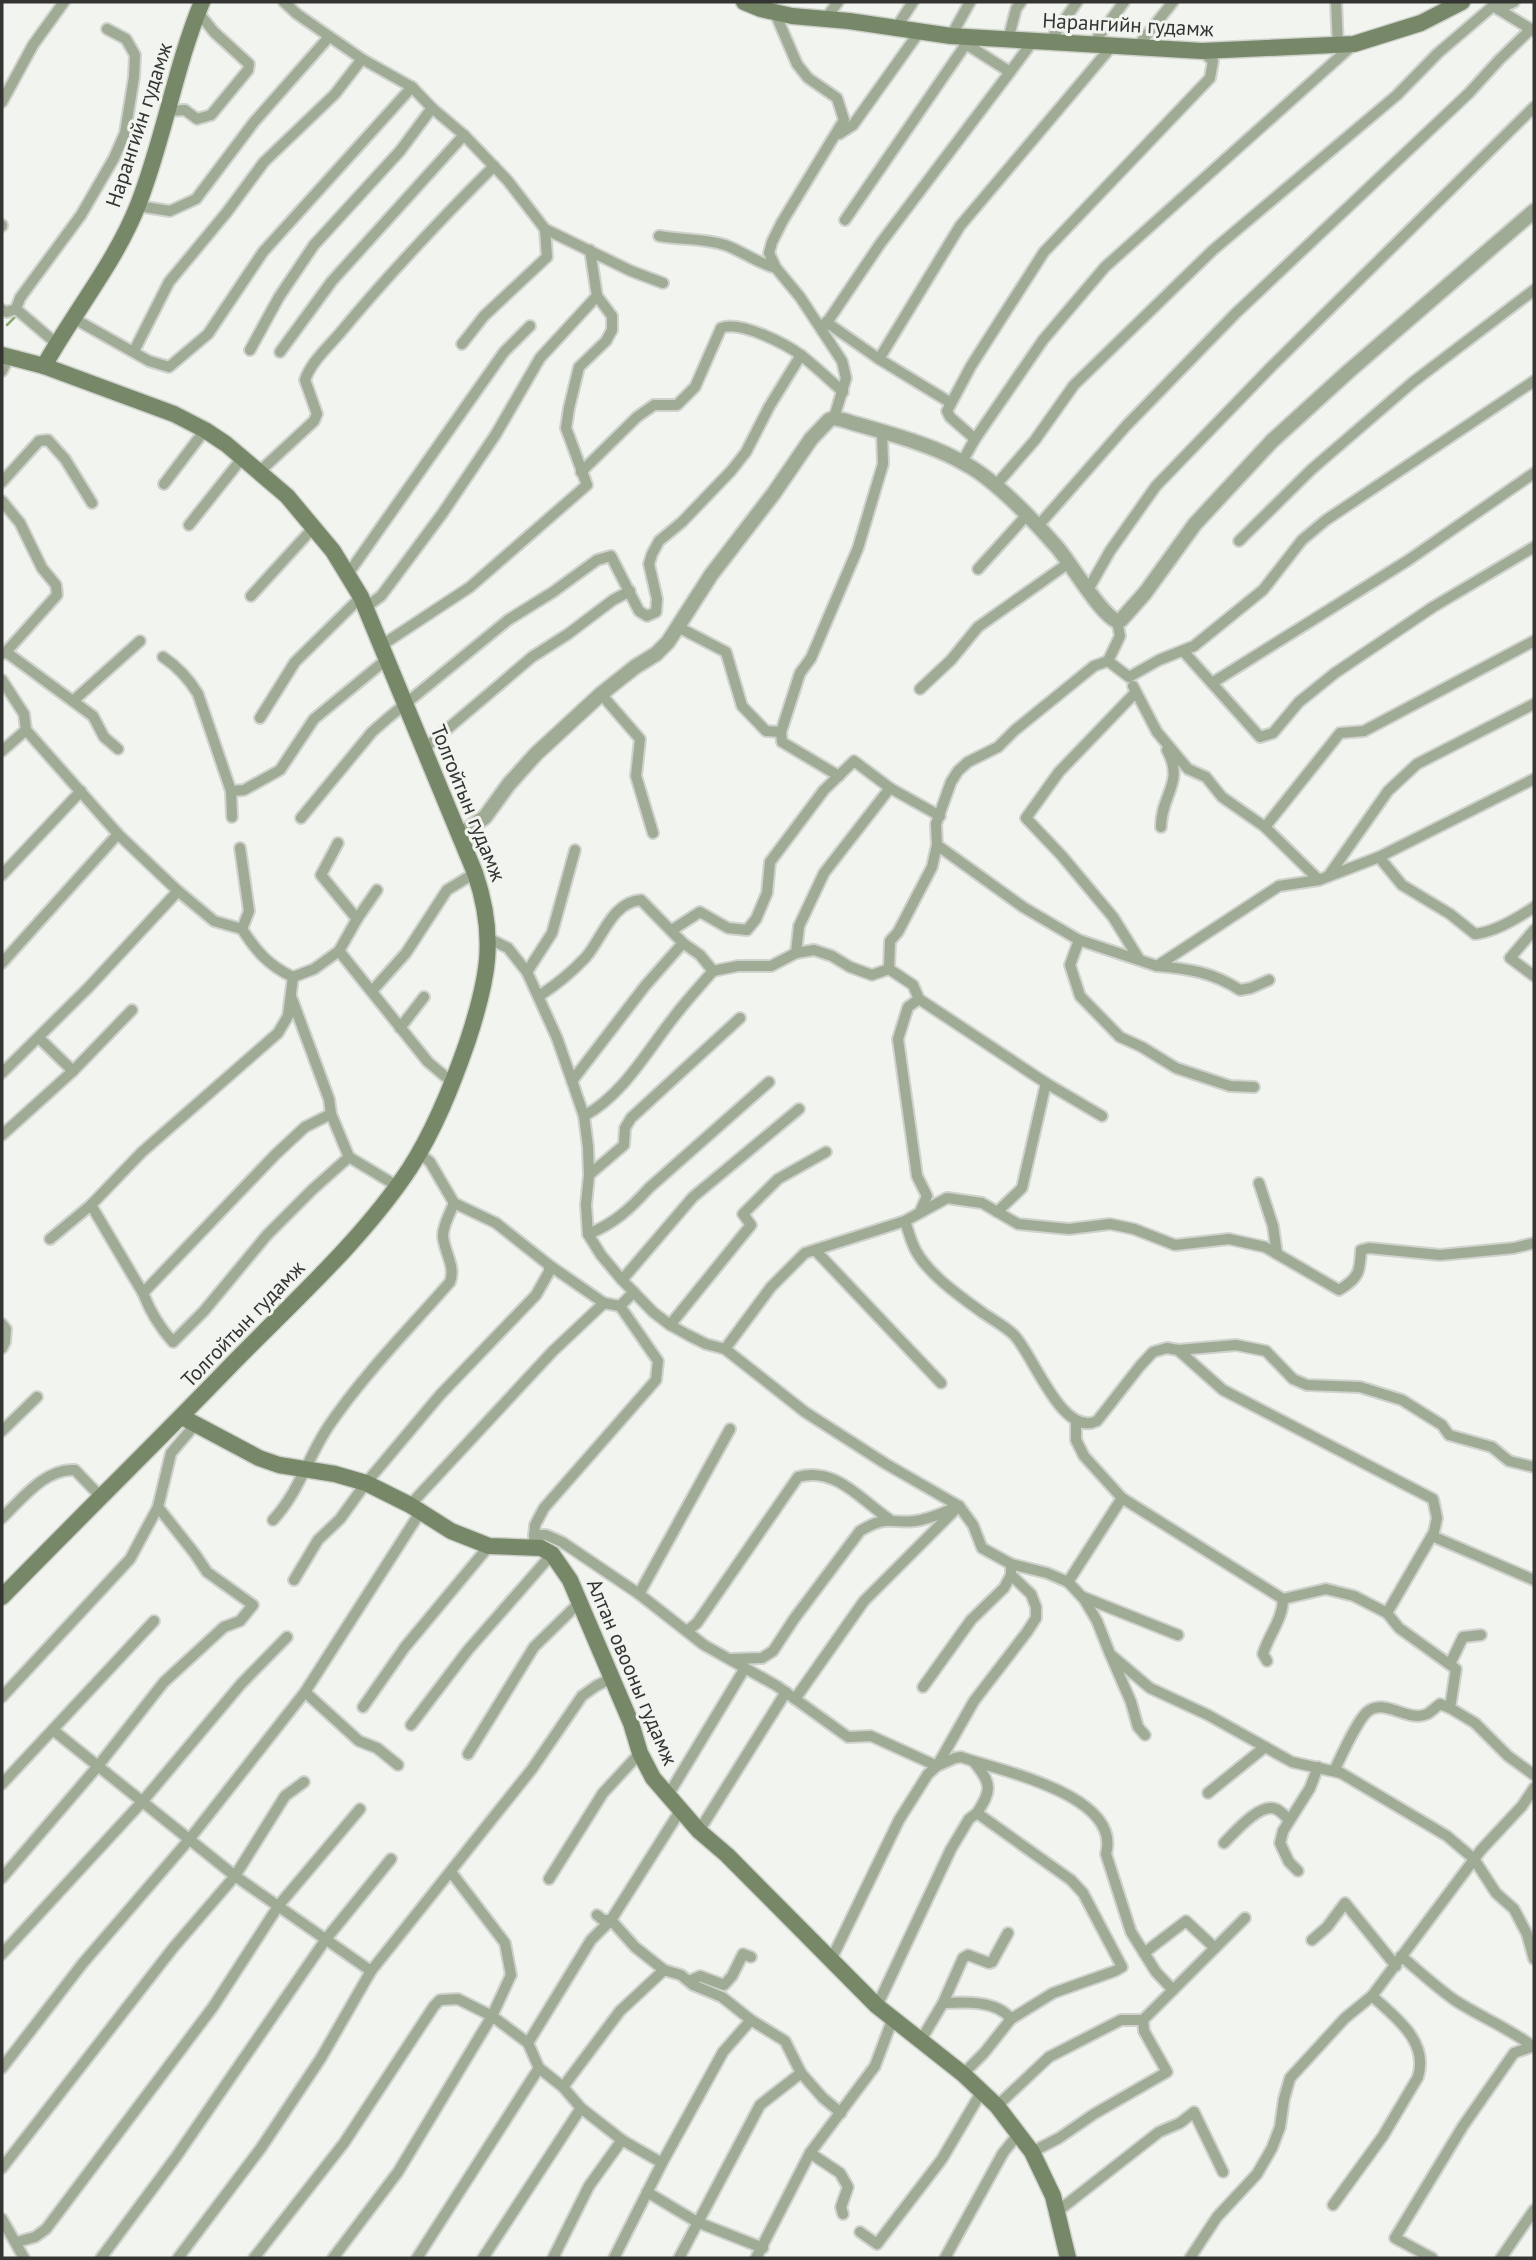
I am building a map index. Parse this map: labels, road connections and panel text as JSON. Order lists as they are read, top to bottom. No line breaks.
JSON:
{"streets":{"main road":["Нарангийн гудамж","Толгойтын гудамж","Алтан овооны гудамж"]},"crossings":[["Нарангийн гудамж","Толгойтын гудамж"]]}
